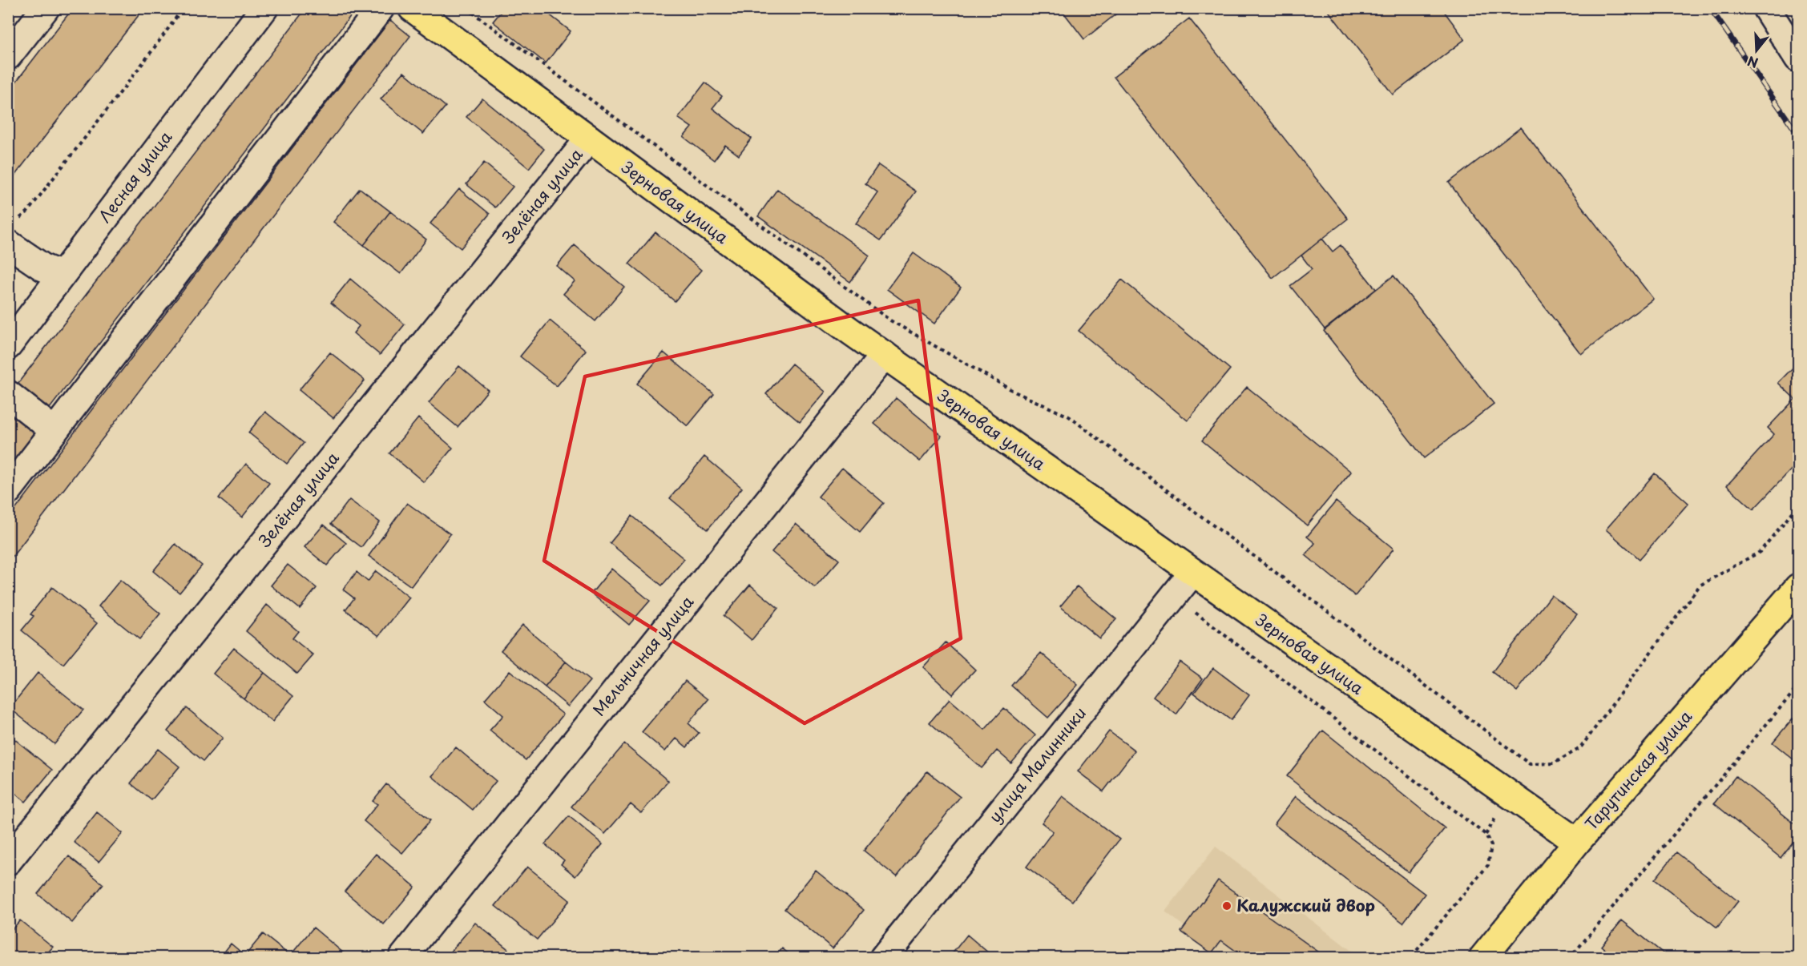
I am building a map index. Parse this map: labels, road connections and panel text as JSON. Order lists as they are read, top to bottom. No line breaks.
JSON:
{"streets":{"main road":["Зерновая улица","Тарутинская улица"],"street":["Лесная улица","Зелёная улица","Мельничная улица","улица Малинники"]},"crossings":[["Зелёная улица","Зерновая улица"],["Зерновая улица","Мельничная улица"],["Зерновая улица","улица Малинники"],["Зерновая улица","Тарутинская улица"]],"places":["Калужский двор"],"north":"bottom"}
